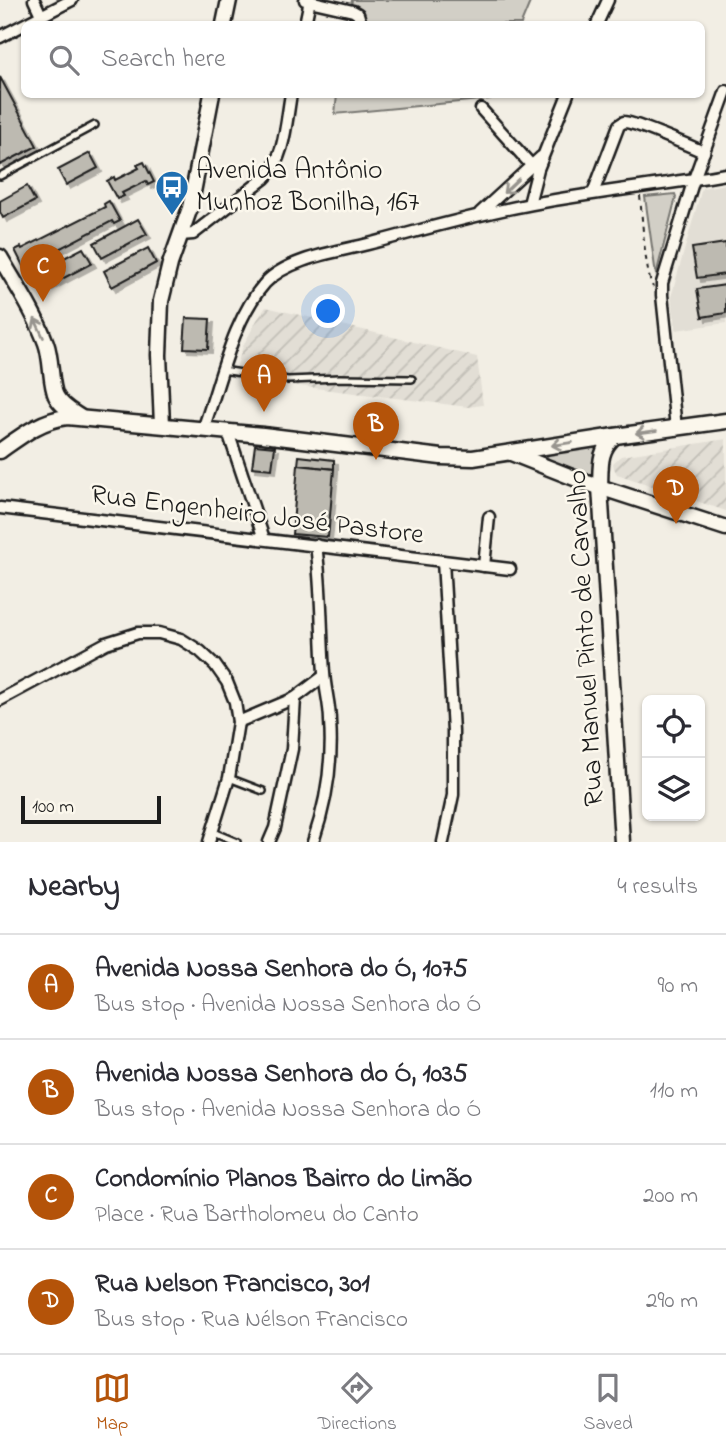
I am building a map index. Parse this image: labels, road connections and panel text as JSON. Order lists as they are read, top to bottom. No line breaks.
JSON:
{"streets":{"main road":["Rua Manuel Pinto de Carvalho"],"street":["Rua Engenheiro José Pastore"]},"places":{"bus stop":["Avenida Antônio Munhoz Bonilha, 167"]},"scale_bar":"100 m","page":{"search":"Search here","pins":["C","A","B","D"],"scale":"100 m","heading":["Nearby","4 results"],"list":[{"mark":"A","name":"Avenida Nossa Senhora do Ó, 1075","note":"Bus stop · Avenida Nossa Senhora do Ó","value":"90 m"},{"mark":"B","name":"Avenida Nossa Senhora do Ó, 1035","note":"Bus stop · Avenida Nossa Senhora do Ó","value":"110 m"},{"mark":"C","name":"Condomínio Planos Bairro do Limão","note":"Place · Rua Bartholomeu do Canto","value":"200 m"},{"mark":"D","name":"Rua Nelson Francisco, 301","note":"Bus stop · Rua Nélson Francisco","value":"290 m"}],"nav":["Map","Directions","Saved"]}}
